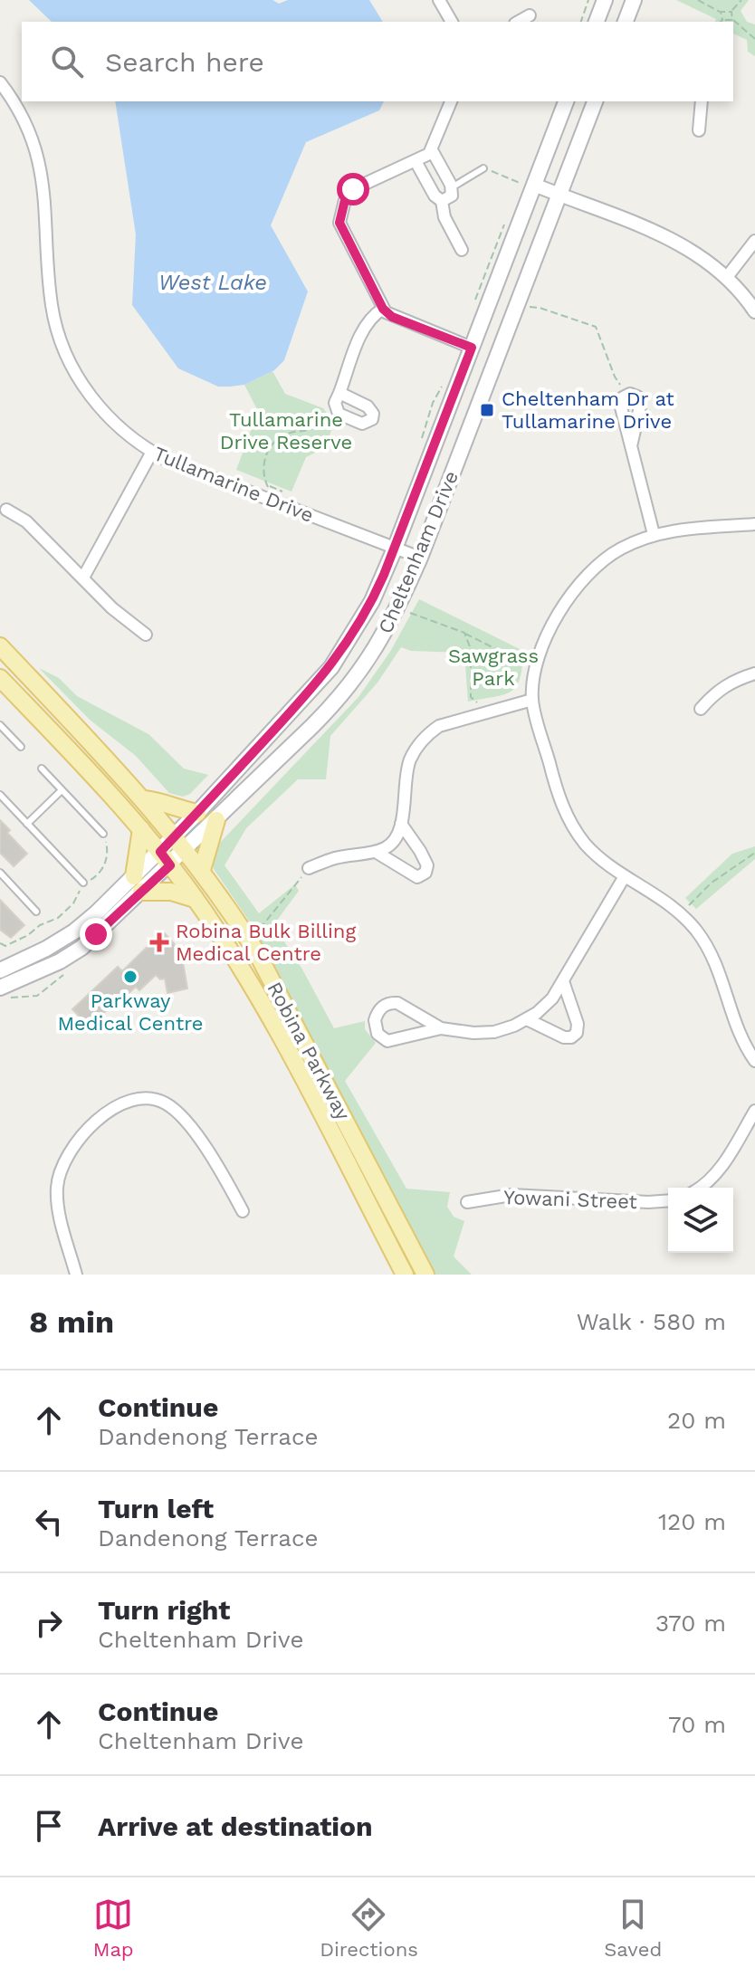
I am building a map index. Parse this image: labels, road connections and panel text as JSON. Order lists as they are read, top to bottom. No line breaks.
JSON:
{"streets":{"main road":["Cheltenham Drive","Robina Parkway"],"street":["Tullamarine Drive","Yowani Street"]},"crossings":[["Tullamarine Drive","Cheltenham Drive"],["Cheltenham Drive","Robina Parkway"]],"water":["West Lake"],"parks":["Tullamarine Drive Reserve","Sawgrass Park"],"places":{"transit":["Cheltenham Dr at Tullamarine Drive"],"health":["Robina Bulk Billing Medical Centre"],"other":["Parkway Medical Centre"]},"page":{"search":"Search here","heading":["8 min","Walk · 580 m"],"list":[["Continue","Dandenong Terrace","20 m"],["Turn left","Dandenong Terrace","120 m"],["Turn right","Cheltenham Drive","370 m"],["Continue","Cheltenham Drive","70 m"],"Arrive at destination"],"nav":["Map","Directions","Saved"]}}
